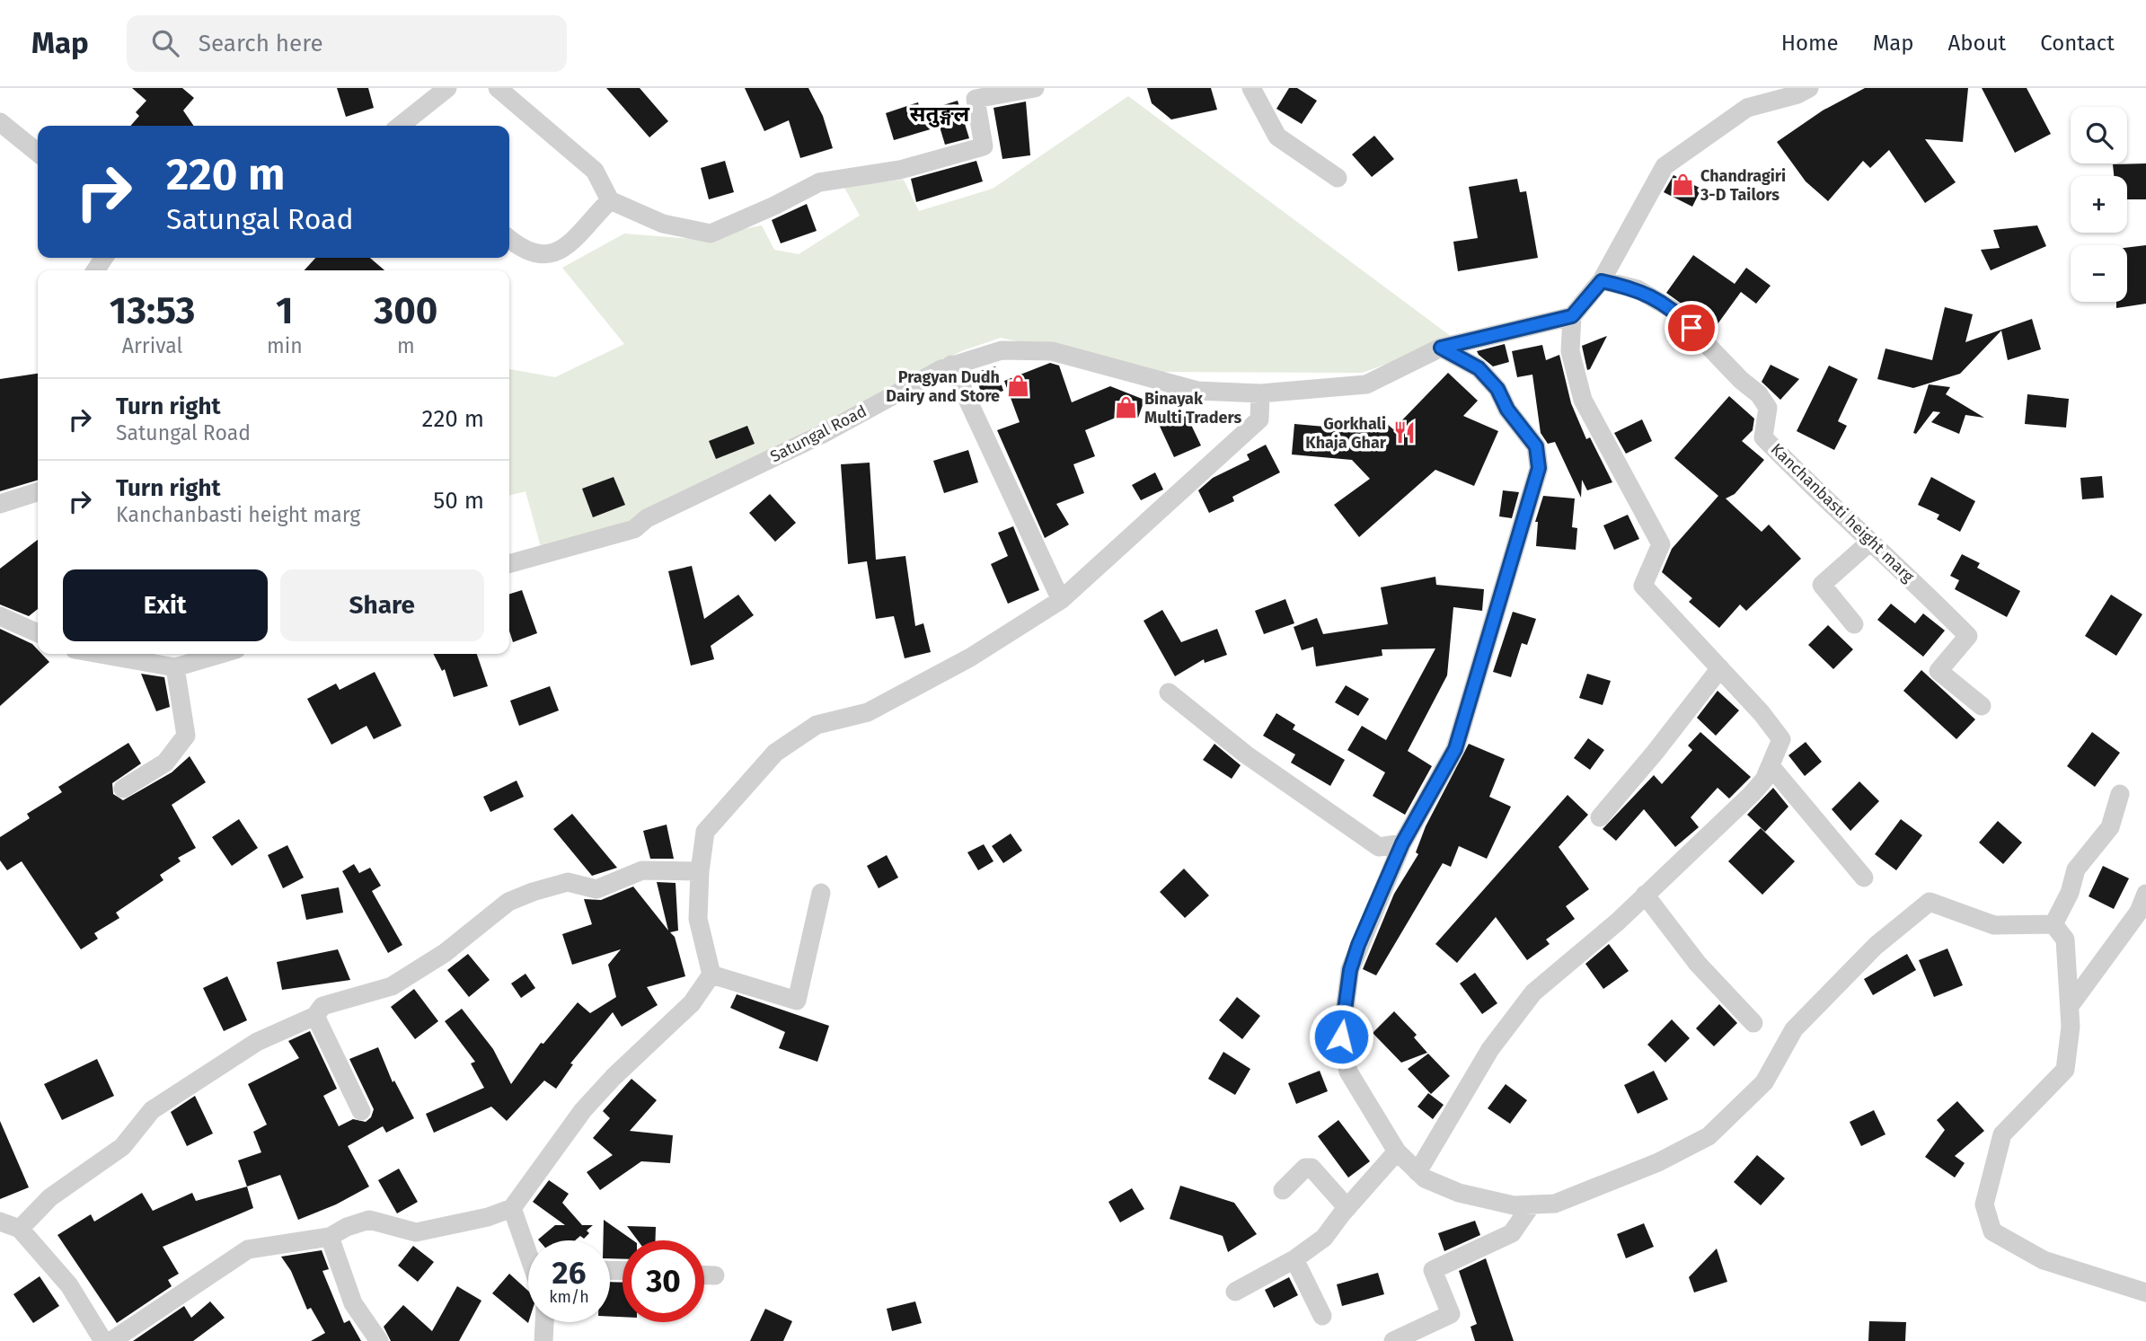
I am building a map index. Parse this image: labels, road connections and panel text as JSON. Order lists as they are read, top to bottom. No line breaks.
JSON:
{"streets":{"street":["Satungal Road","Kanchanbasti height marg"]},"districts":["सतुङ्गल"],"places":{"shop":["Chandragiri 3-D Tailors","Pragyan Dudh Dairy and Store","Binayak Multi Traders"],"restaurant":["Gorkhali Khaja Ghar"]},"page":{"header":"Map","search":"Search here","nav":["Home","Map","About","Contact"],"map_buttons":["+","−"],"turn":["220 m","Satungal Road"],"eta":["13:53","Arrival","1","min","300","m"],"list":[{"name":"Turn right","note":"Satungal Road","value":"220 m"},{"name":"Turn right","note":"Kanchanbasti height marg","value":"50 m"}],"buttons":["Exit","Share"],"speed":"26 km/h","limit":"30"}}
